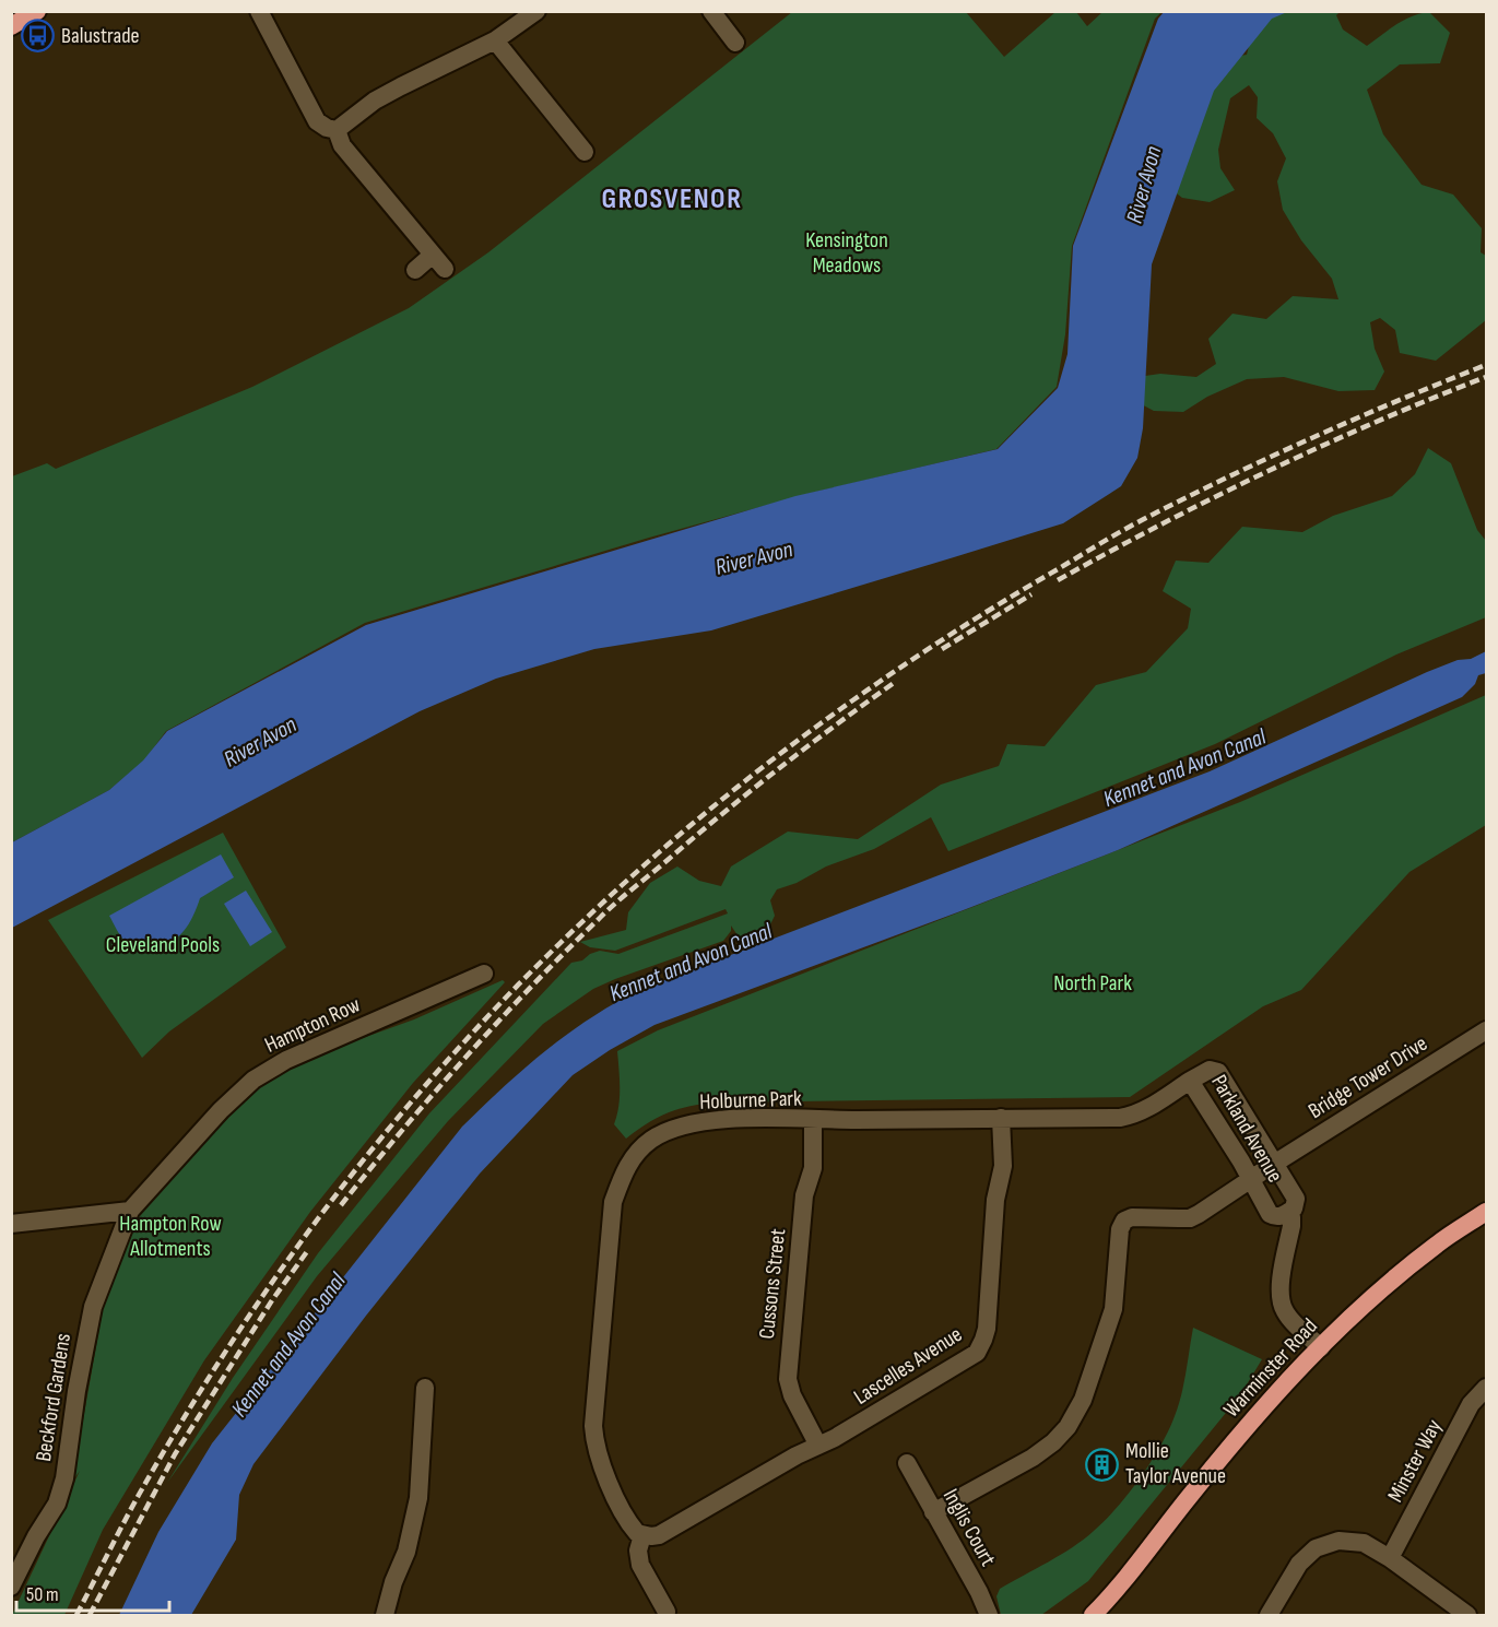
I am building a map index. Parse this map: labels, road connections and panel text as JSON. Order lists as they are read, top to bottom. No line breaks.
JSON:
{"streets":{"highway":["Warminster Road"],"street":["Hampton Row","Bridge Tower Drive","Holburne Park","Parkland Avenue","Cussons Street","Lascelles Avenue","Beckford Gardens","Minster Way","Inglis Court"]},"crossings":[["Hampton Row","Beckford Gardens"],["Bridge Tower Drive","Parkland Avenue"],["Holburne Park","Parkland Avenue"],["Holburne Park","Cussons Street"],["Holburne Park","Lascelles Avenue"],["Parkland Avenue","Warminster Road"],["Cussons Street","Lascelles Avenue"]],"districts":["GROSVENOR"],"water":["River Avon","Kennet and Avon Canal"],"parks":["Kensington Meadows","Cleveland Pools","North Park","Hampton Row Allotments"],"places":{"bus stop":["Balustrade"],"building":["Mollie Taylor Avenue"]},"scale_bar":"50 m"}
